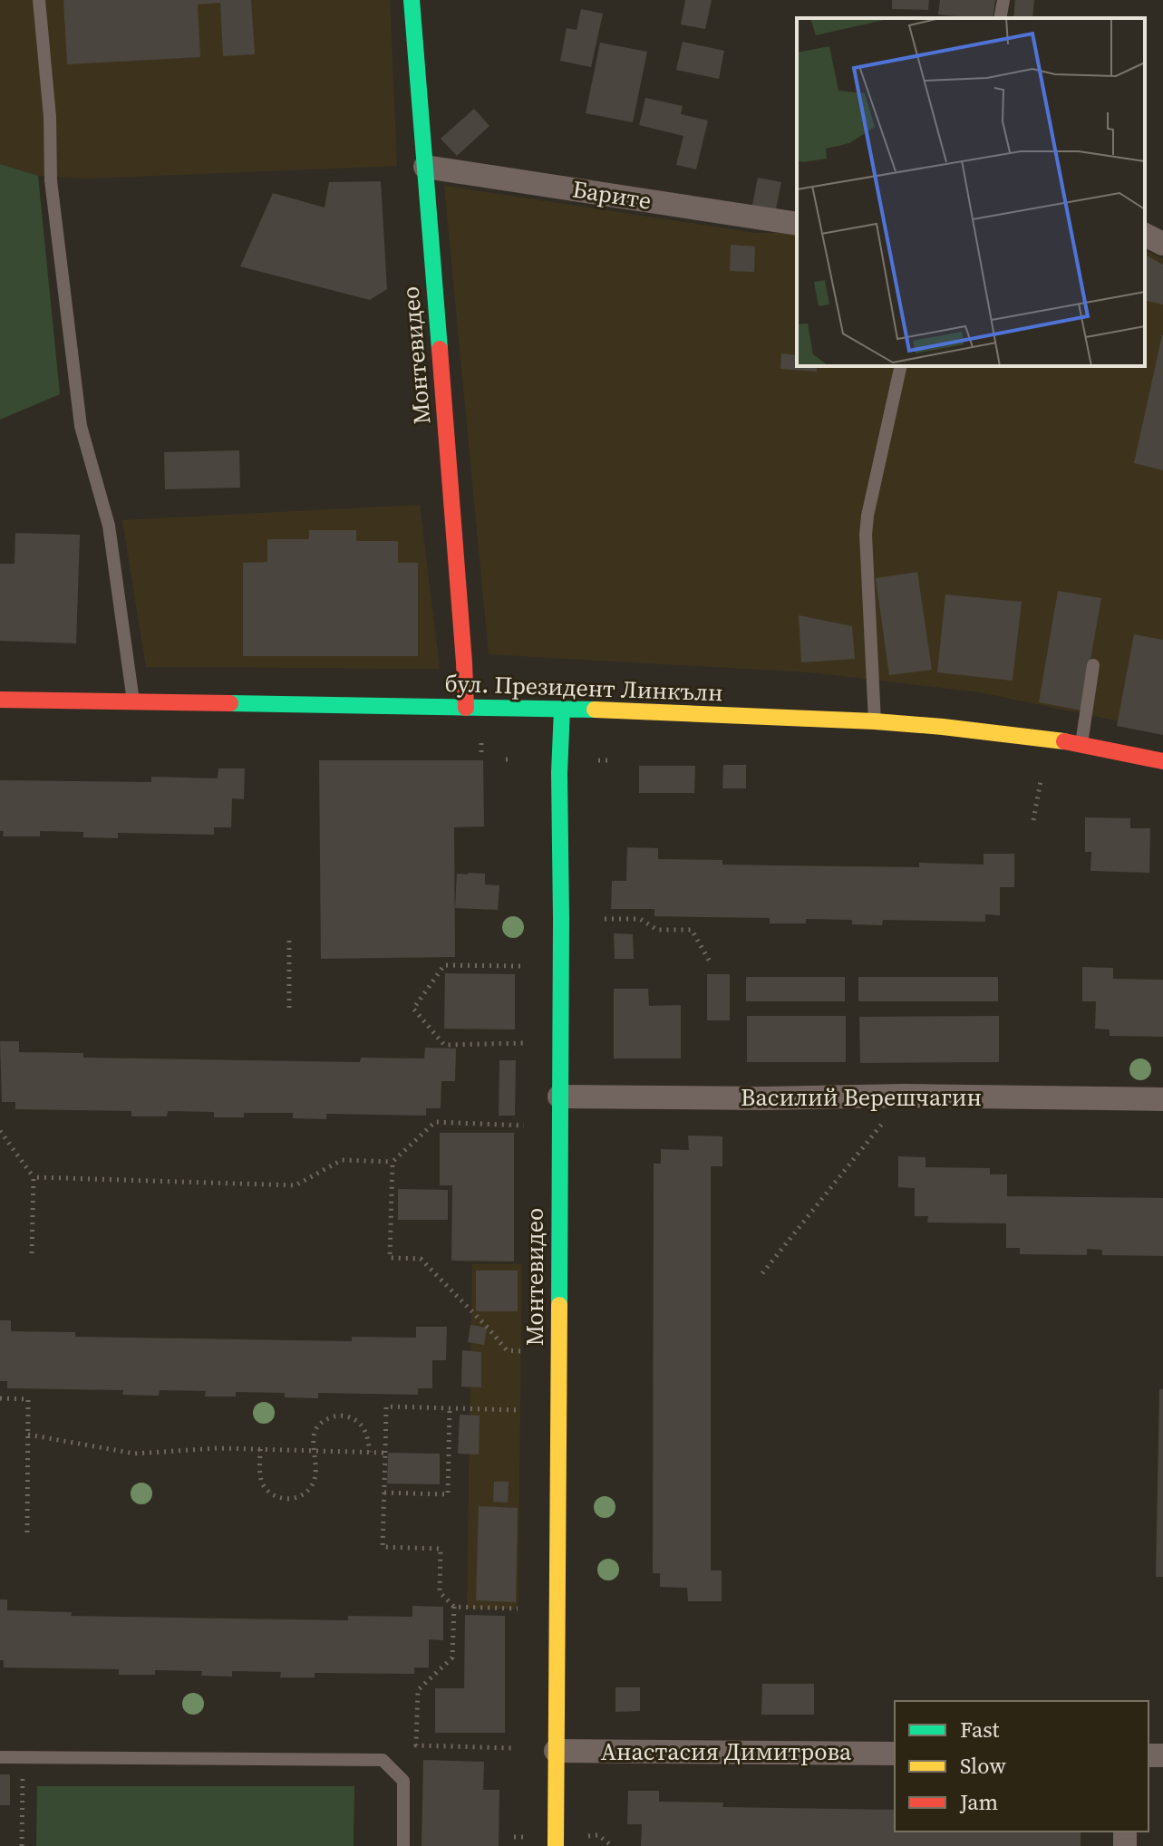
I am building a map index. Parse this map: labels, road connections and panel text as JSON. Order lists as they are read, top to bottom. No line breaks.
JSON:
{"streets":{"street":["Барите","Монтевидео","бул. Президент Линкълн","Василий Верешчагин","Анастасия Димитрова"]},"crossings":[["Барите","Монтевидео"],["Монтевидео","бул. Президент Линкълн"],["Монтевидео","Василий Верешчагин"],["Монтевидео","Анастасия Димитрова"]],"legend":["Fast","Slow","Jam"]}
